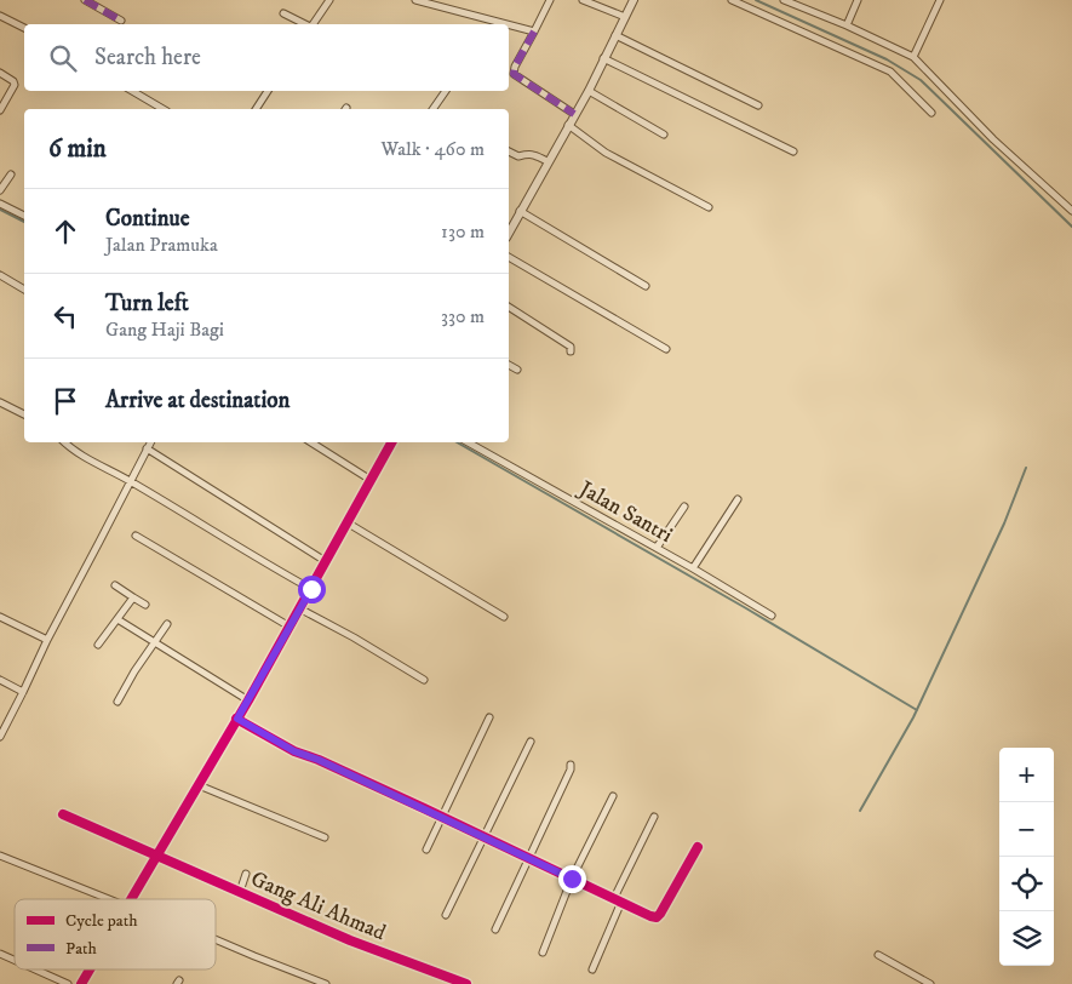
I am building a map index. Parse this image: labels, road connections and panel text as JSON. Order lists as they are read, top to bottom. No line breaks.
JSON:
{"streets":{"street":["Jalan Santri","Gang Ali Ahmad"]},"legend":["Cycle path","Path"],"page":{"search":"Search here","heading":["6 min","Walk · 460 m"],"list":[["Continue","Jalan Pramuka","130 m"],["Turn left","Gang Haji Bagi","330 m"],"Arrive at destination"],"map_buttons":["+","−"]}}
